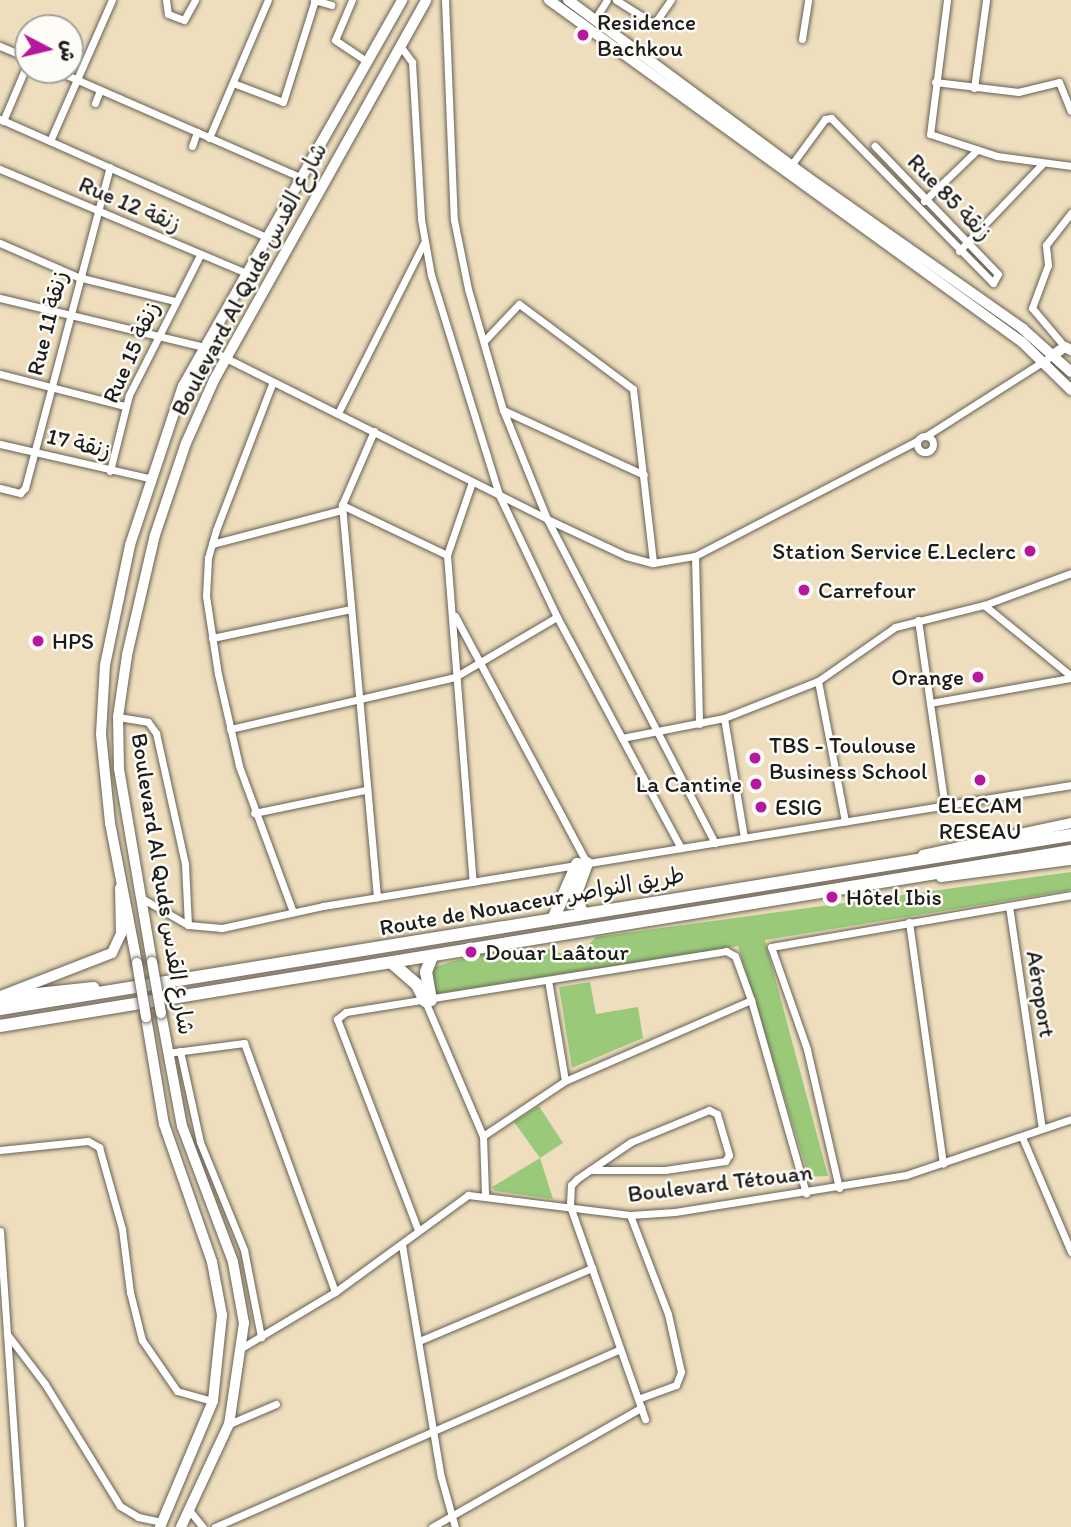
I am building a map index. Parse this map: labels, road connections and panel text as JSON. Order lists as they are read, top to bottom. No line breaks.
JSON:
{"streets":{"highway":["Route de Nouaceur طريق النواصر"],"main road":["Boulevard Al Quds شارع القدس"],"street":["Rue 85 زنقة","Rue 12 زنقة","Rue 11 زنقة","Rue 15 زنقة","زنقة 17","Aéroport","Boulevard Tétouan"]},"crossings":[["Rue 12 زنقة","Boulevard Al Quds شارع القدس"],["Rue 12 زنقة","Rue 11 زنقة"],["Rue 12 زنقة","Rue 15 زنقة"],["Boulevard Al Quds شارع القدس","زنقة 17"],["Boulevard Al Quds شارع القدس","Boulevard Tétouan"],["Rue 11 زنقة","زنقة 17"],["Rue 15 زنقة","زنقة 17"],["Aéroport","Boulevard Tétouan"]],"places":["Residence Bachkou","Station Service E.Leclerc","Carrefour","HPS","Orange","TBS - Toulouse Business School","ELECAM RESEAU","La Cantine","ESIG","Hôtel Ibis","Douar Laâtour"],"north":"right"}
